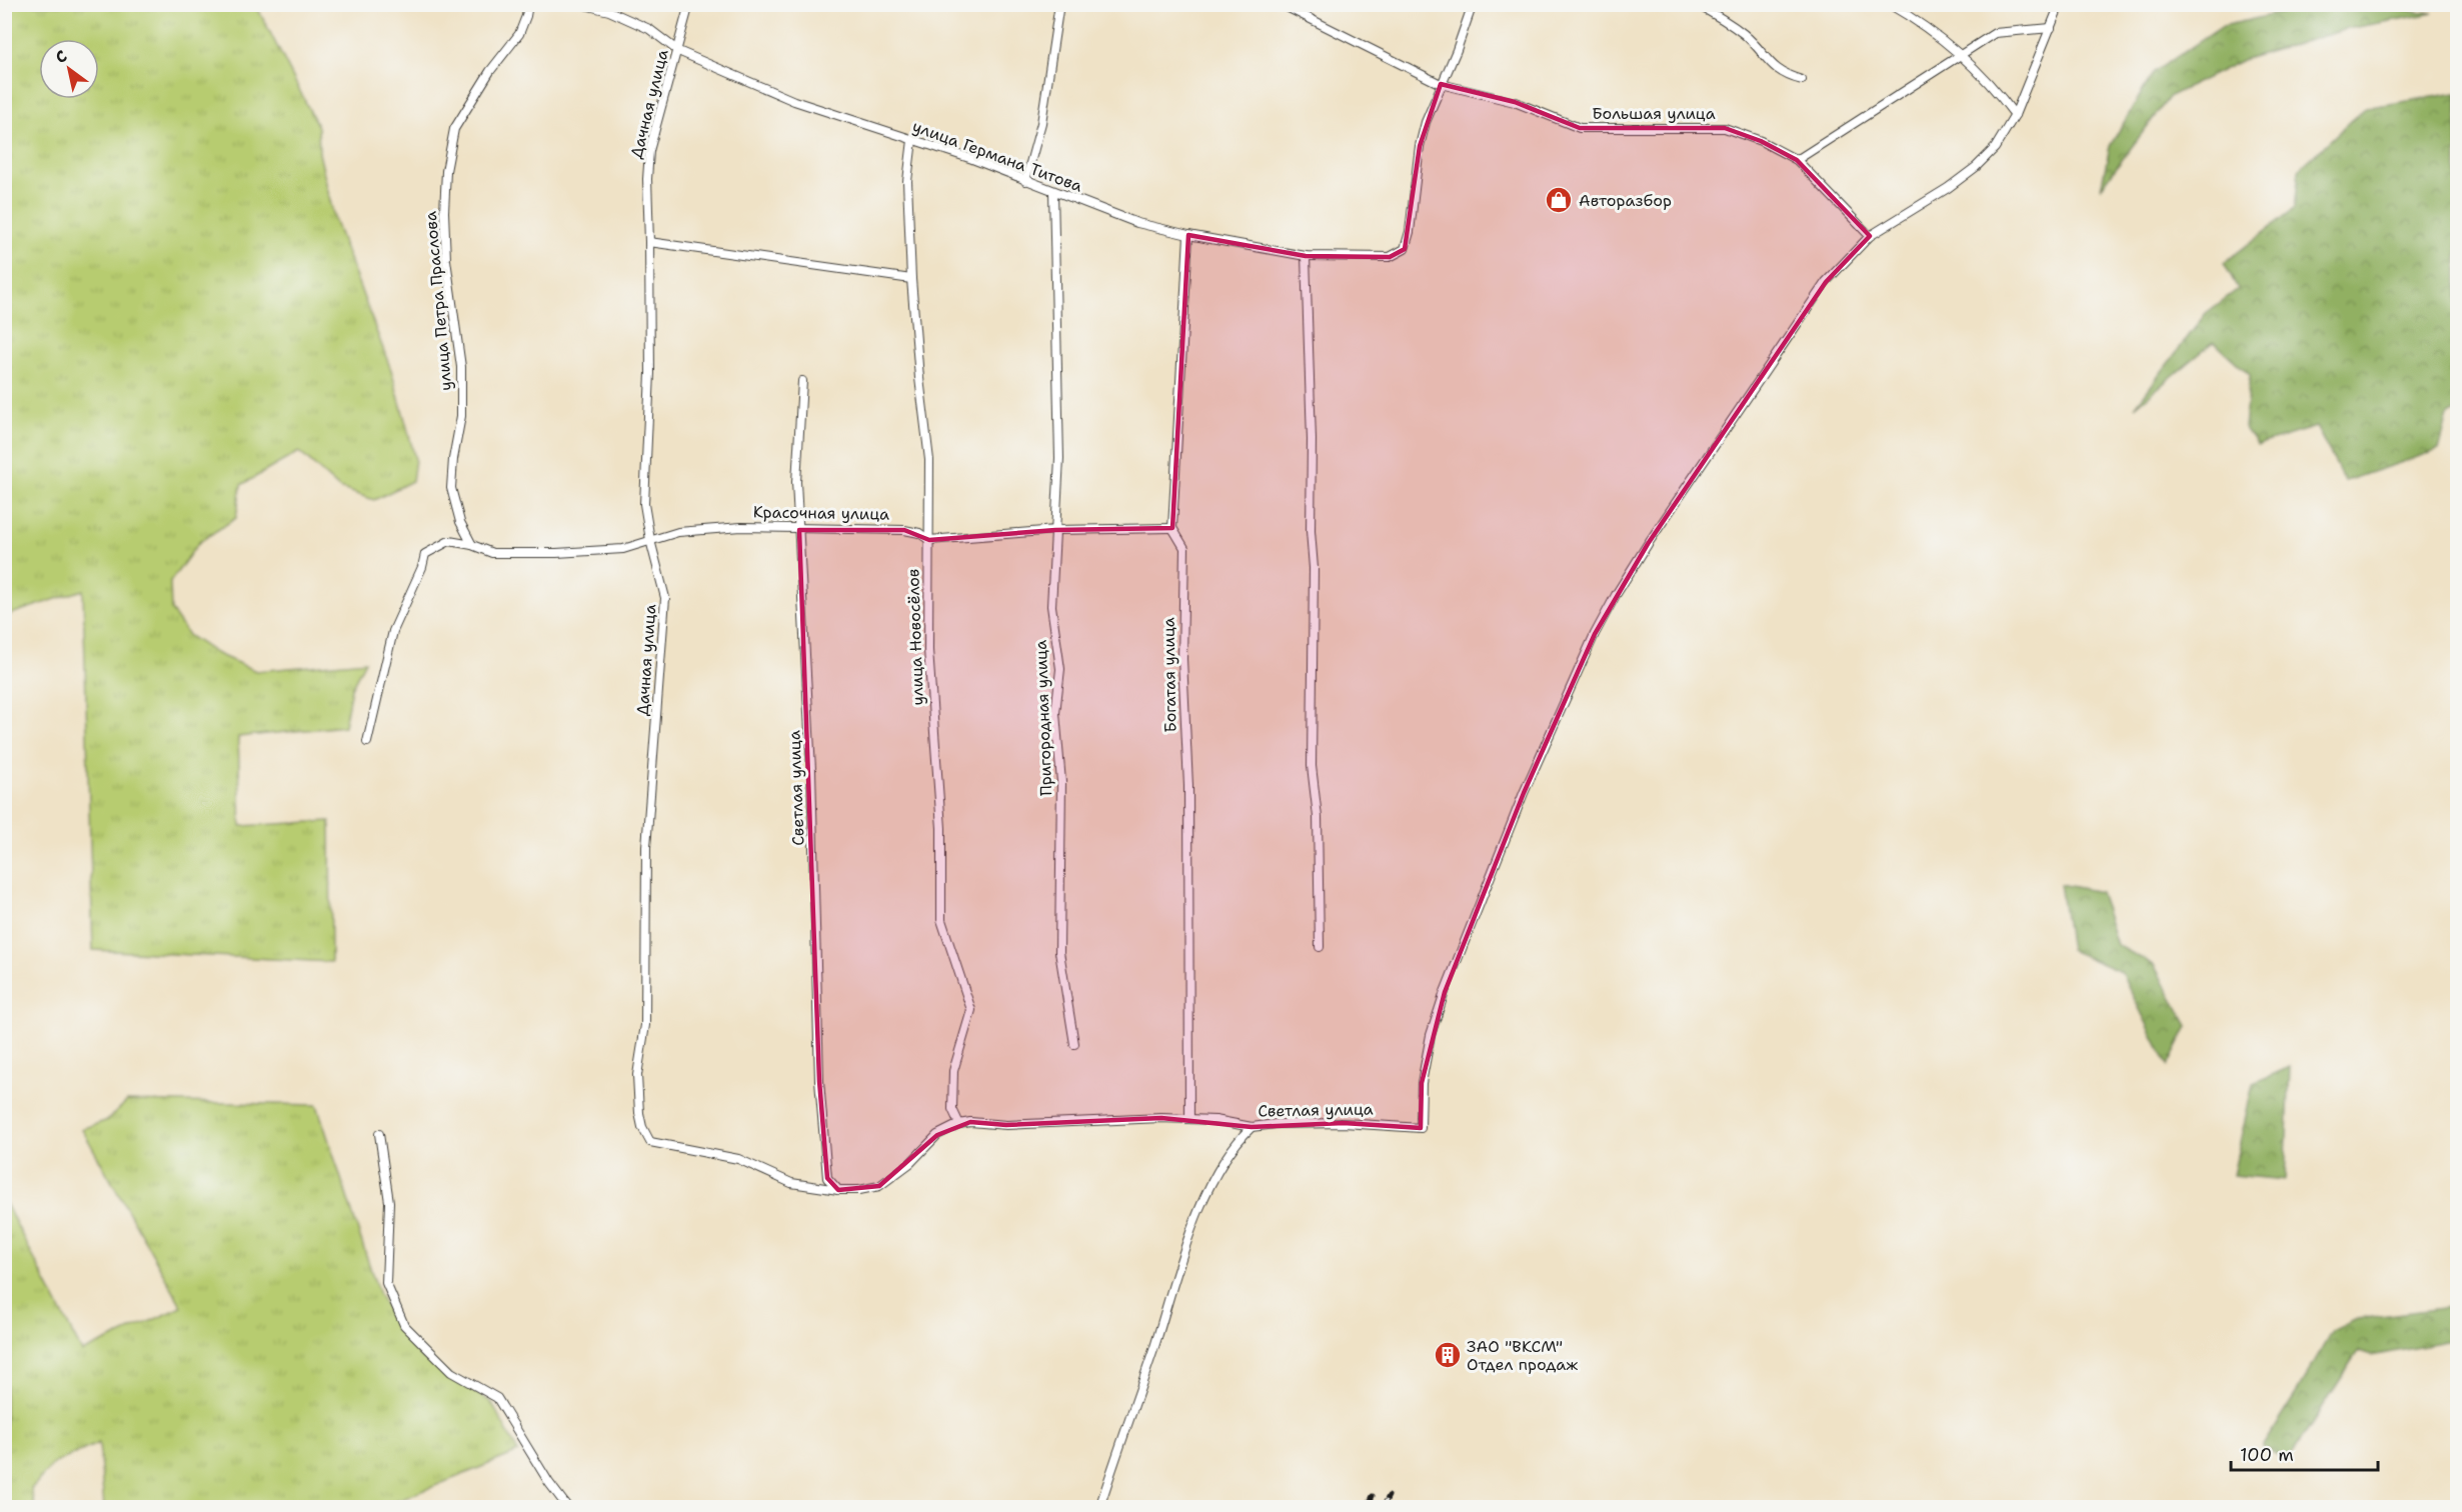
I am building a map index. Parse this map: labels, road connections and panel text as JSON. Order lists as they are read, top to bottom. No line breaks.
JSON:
{"streets":{"street":["Дачная улица","Большая улица","улица Германа Титова","улица Петра Праслова","Красочная улица","улица Новосёлов","Богатая улица","Пригородная улица","Светлая улица"]},"crossings":[["Дачная улица","улица Германа Титова"],["Дачная улица","Красочная улица"],["Дачная улица","Светлая улица"],["Большая улица","улица Германа Титова"],["Большая улица","Светлая улица"],["улица Германа Титова","улица Новосёлов"],["улица Германа Титова","Богатая улица"],["улица Германа Титова","Пригородная улица"],["улица Петра Праслова","Красочная улица"],["Красочная улица","улица Новосёлов"],["Красочная улица","Богатая улица"],["Красочная улица","Пригородная улица"],["Красочная улица","Светлая улица"],["улица Новосёлов","Светлая улица"],["Богатая улица","Светлая улица"]],"places":{"shop":["Авторазбор"],"building":["ЗАО \"ВКСМ\" Отдел продаж"]},"scale_bar":"100 m","north":"top left"}
